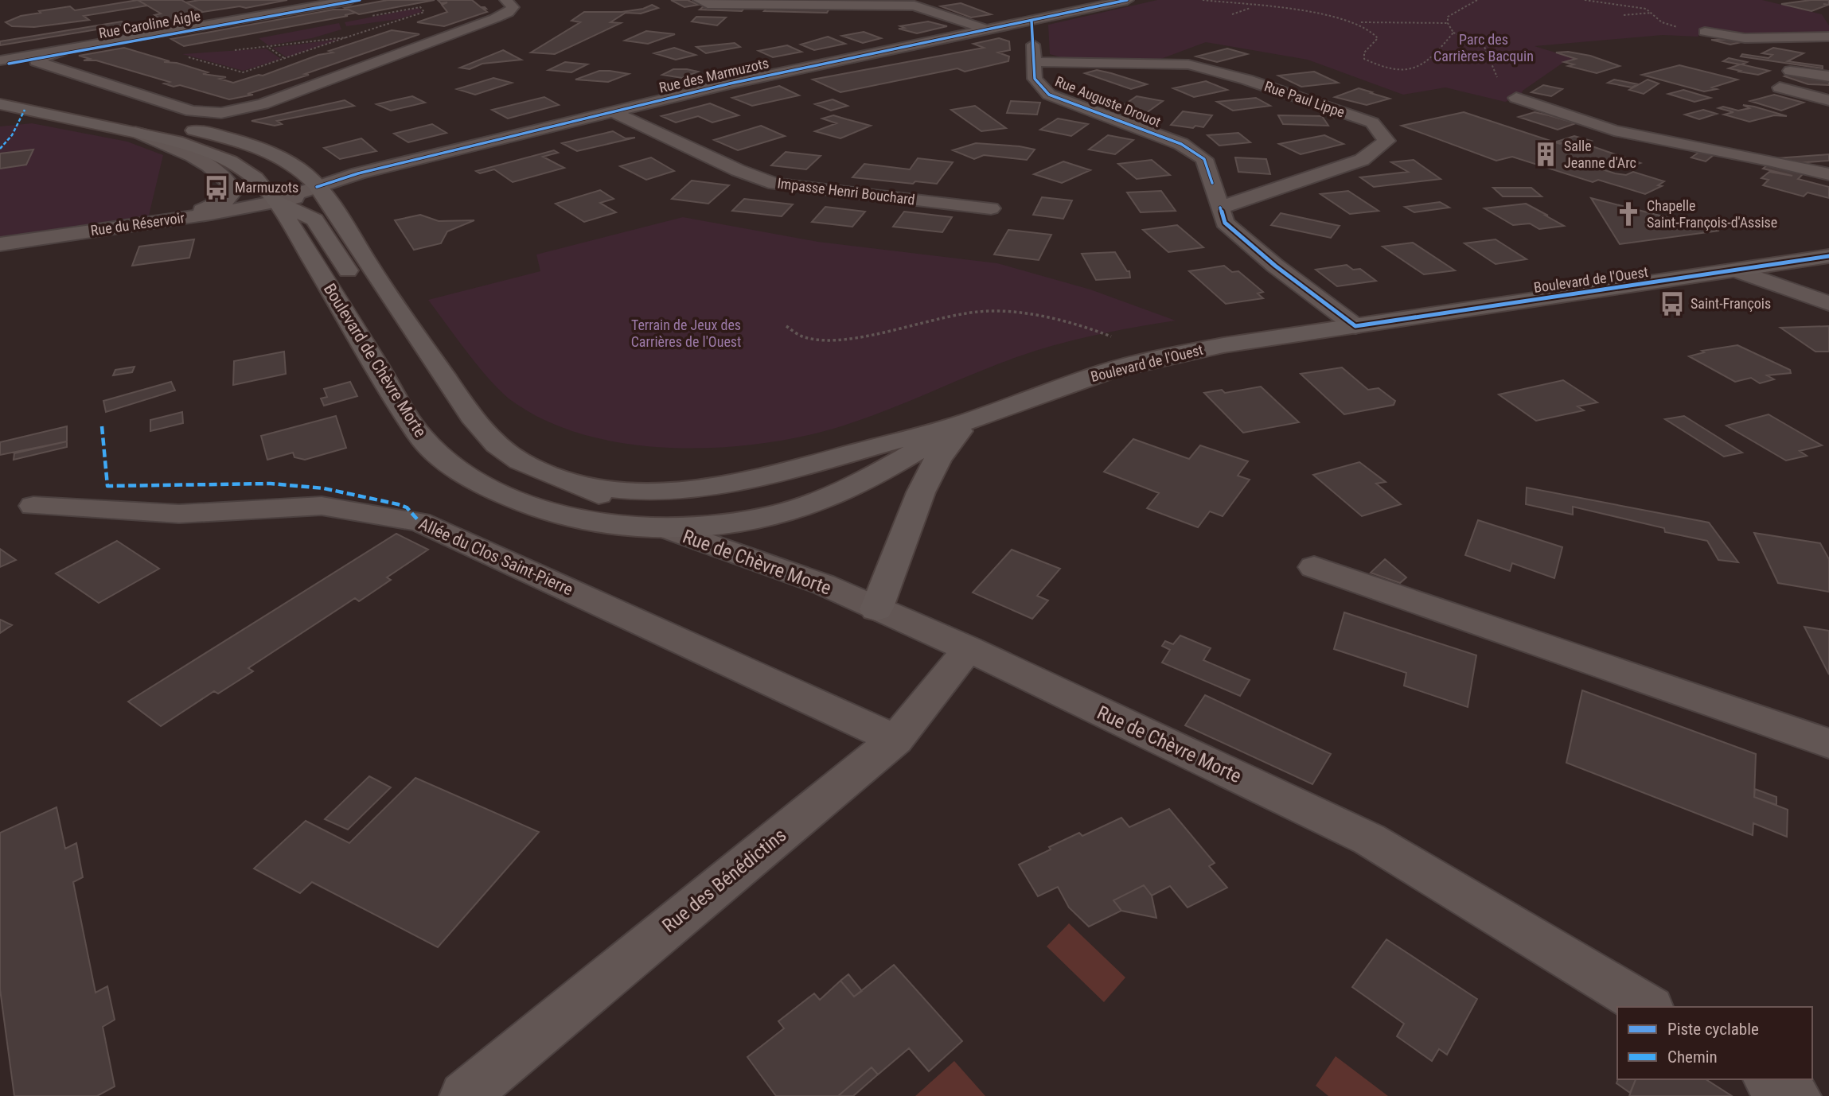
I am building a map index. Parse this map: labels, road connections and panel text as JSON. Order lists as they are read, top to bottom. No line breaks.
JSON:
{"streets":{"main road":["Boulevard de l'Ouest","Boulevard de Chèvre Morte"],"street":["Rue Caroline Aigle","Rue des Marmuzots","Rue Paul Lippe","Rue Auguste Drouot","Impasse Henri Bouchard","Rue du Réservoir","Allée du Clos Saint-Pierre","Rue de Chèvre Morte","Rue des Bénédictins"]},"crossings":[["Rue des Marmuzots","Rue Auguste Drouot"],["Rue des Marmuzots","Impasse Henri Bouchard"],["Rue des Marmuzots","Rue du Réservoir"],["Rue des Marmuzots","Boulevard de Chèvre Morte"],["Rue Paul Lippe","Rue Auguste Drouot"],["Rue Auguste Drouot","Boulevard de l'Ouest"],["Rue du Réservoir","Boulevard de Chèvre Morte"],["Boulevard de l'Ouest","Boulevard de Chèvre Morte"],["Boulevard de l'Ouest","Rue de Chèvre Morte"],["Boulevard de Chèvre Morte","Rue de Chèvre Morte"],["Allée du Clos Saint-Pierre","Rue des Bénédictins"],["Rue de Chèvre Morte","Rue des Bénédictins"]],"parks":["Parc des Carrières Bacquin","Terrain de Jeux des Carrières de l'Ouest"],"places":{"building":["Salle Jeanne d'Arc"],"bus stop":["Marmuzots","Saint-François"],"church":["Chapelle Saint-François-d'Assise"]},"legend":["Piste cyclable","Chemin"]}
